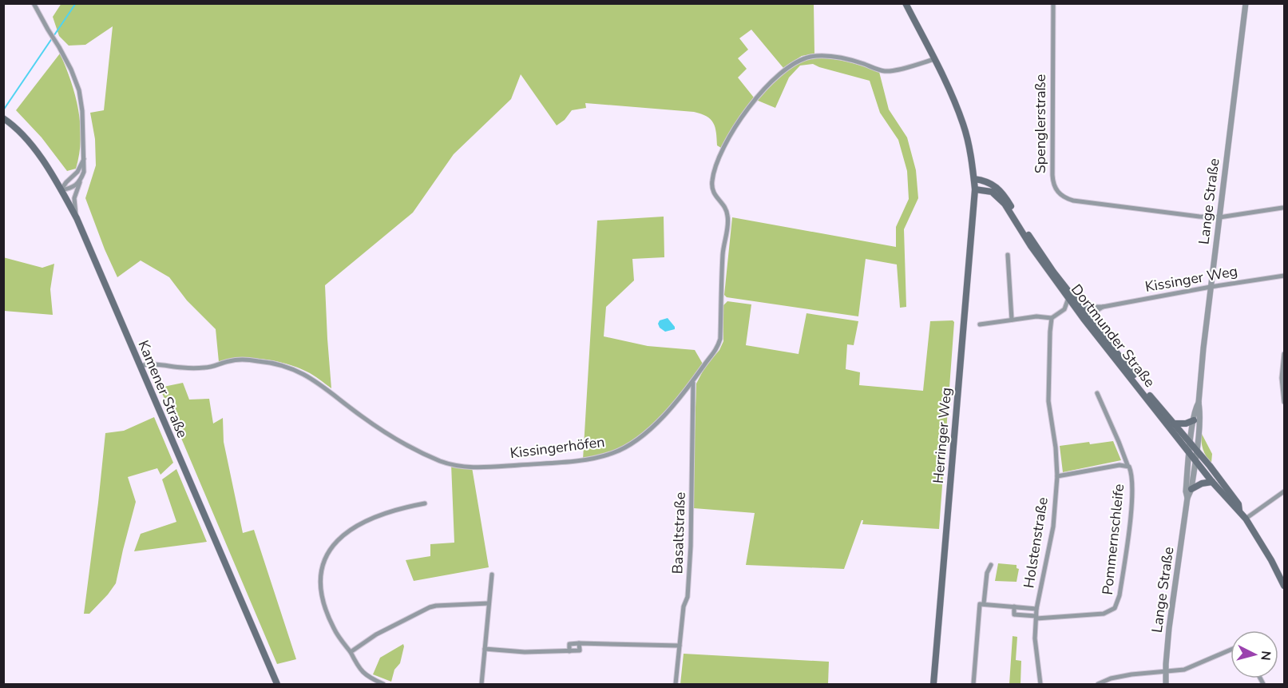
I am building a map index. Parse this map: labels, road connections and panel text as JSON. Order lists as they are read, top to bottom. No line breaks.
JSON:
{"streets":{"main road":["Dortmunder Straße","Kamener Straße","Herringer Weg"],"street":["Spenglerstraße","Lange Straße","Kissinger Weg","Kissingerhöfen","Basaltstraße","Pommernschleife","Holstenstraße"]},"crossings":[["Spenglerstraße","Lange Straße"],["Lange Straße","Kissinger Weg"],["Lange Straße","Dortmunder Straße"],["Kissinger Weg","Dortmunder Straße"],["Kissinger Weg","Holstenstraße"],["Dortmunder Straße","Herringer Weg"],["Kamener Straße","Kissingerhöfen"],["Kissingerhöfen","Basaltstraße"],["Pommernschleife","Holstenstraße"]],"north":"right"}
